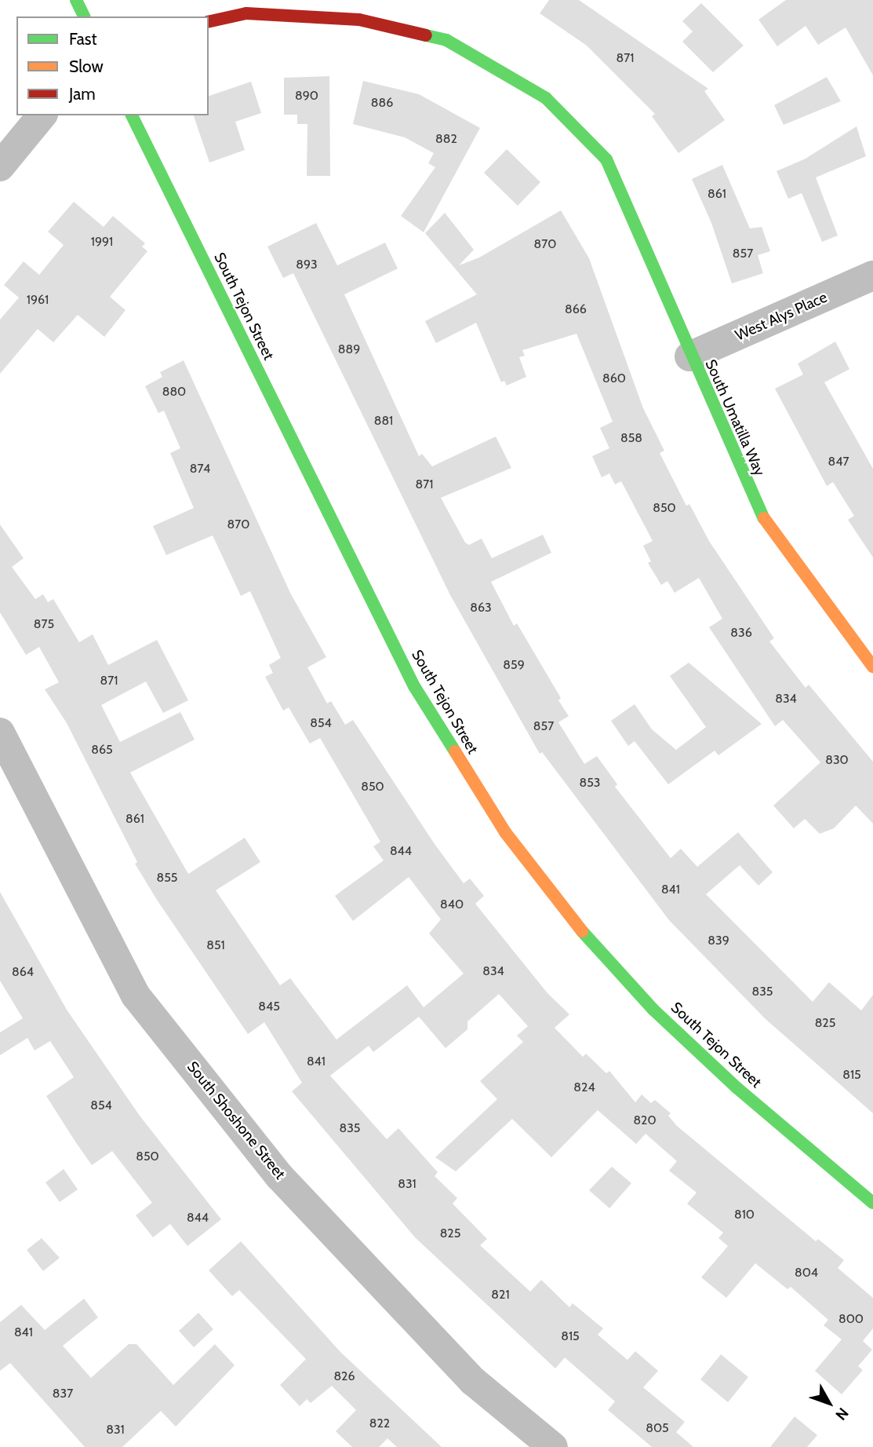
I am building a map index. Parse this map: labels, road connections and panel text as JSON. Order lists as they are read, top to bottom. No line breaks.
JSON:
{"streets":{"street":["South Tejon Street","West Alys Place","South Umatilla Way","South Shoshone Street"]},"crossings":[["West Alys Place","South Umatilla Way"]],"house_numbers":["871","890","886","882","861","1991","870","857","893","1961","866","889","860","880","881","858","847","874","871","850","870","863","875","836","859","871","834","854","857","865","830","853","850","861","844","855","841","840","839","851","834","864","835","845","825","841","815","824","854","820","835","850","831","810","844","825","804","821","800","841","815","826","837","822","805","831"],"legend":["Fast","Slow","Jam"],"north":"bottom right"}
